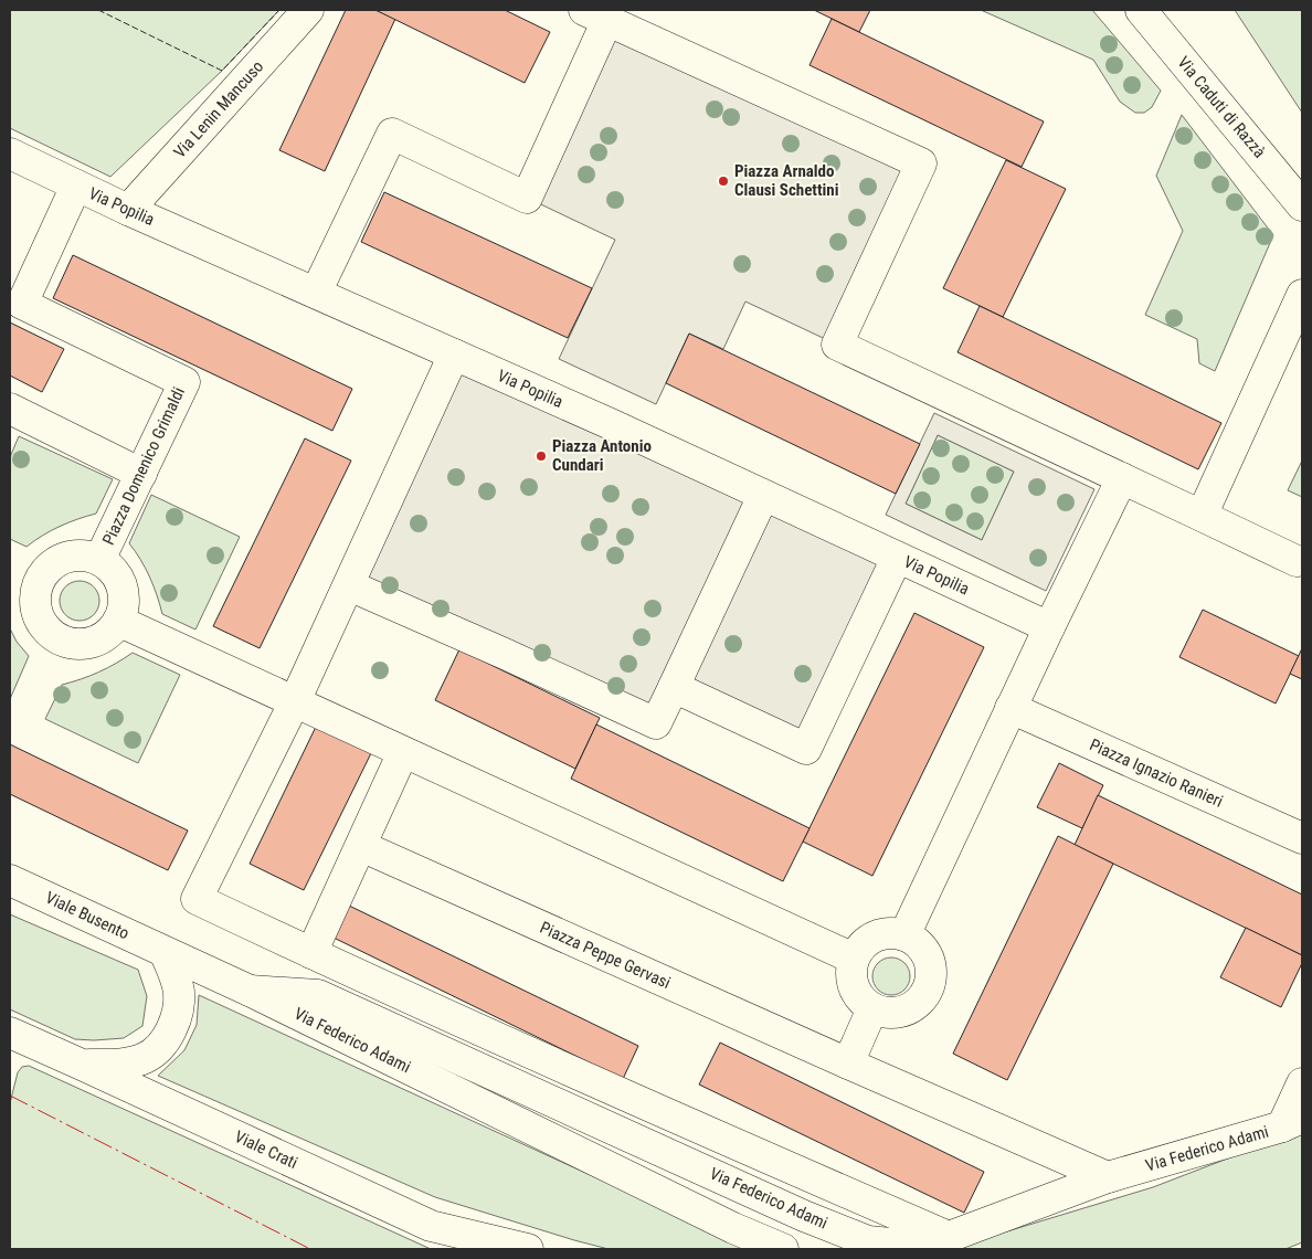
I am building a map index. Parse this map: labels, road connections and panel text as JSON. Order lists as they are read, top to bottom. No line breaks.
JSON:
{"streets":{"street":["Via Caduti di Razzà","Via Lenin Mancuso","Via Popilia","Piazza Domenico Grimaldi","Piazza Ignazio Ranieri","Viale Busento","Piazza Peppe Gervasi","Via Federico Adami","Viale Crati"]},"crossings":[["Via Lenin Mancuso","Via Popilia"],["Via Popilia","Piazza Domenico Grimaldi"],["Viale Busento","Via Federico Adami"],["Piazza Peppe Gervasi","Via Federico Adami"]],"places":["Piazza Arnaldo Clausi Schettini","Piazza Antonio Cundari"]}
